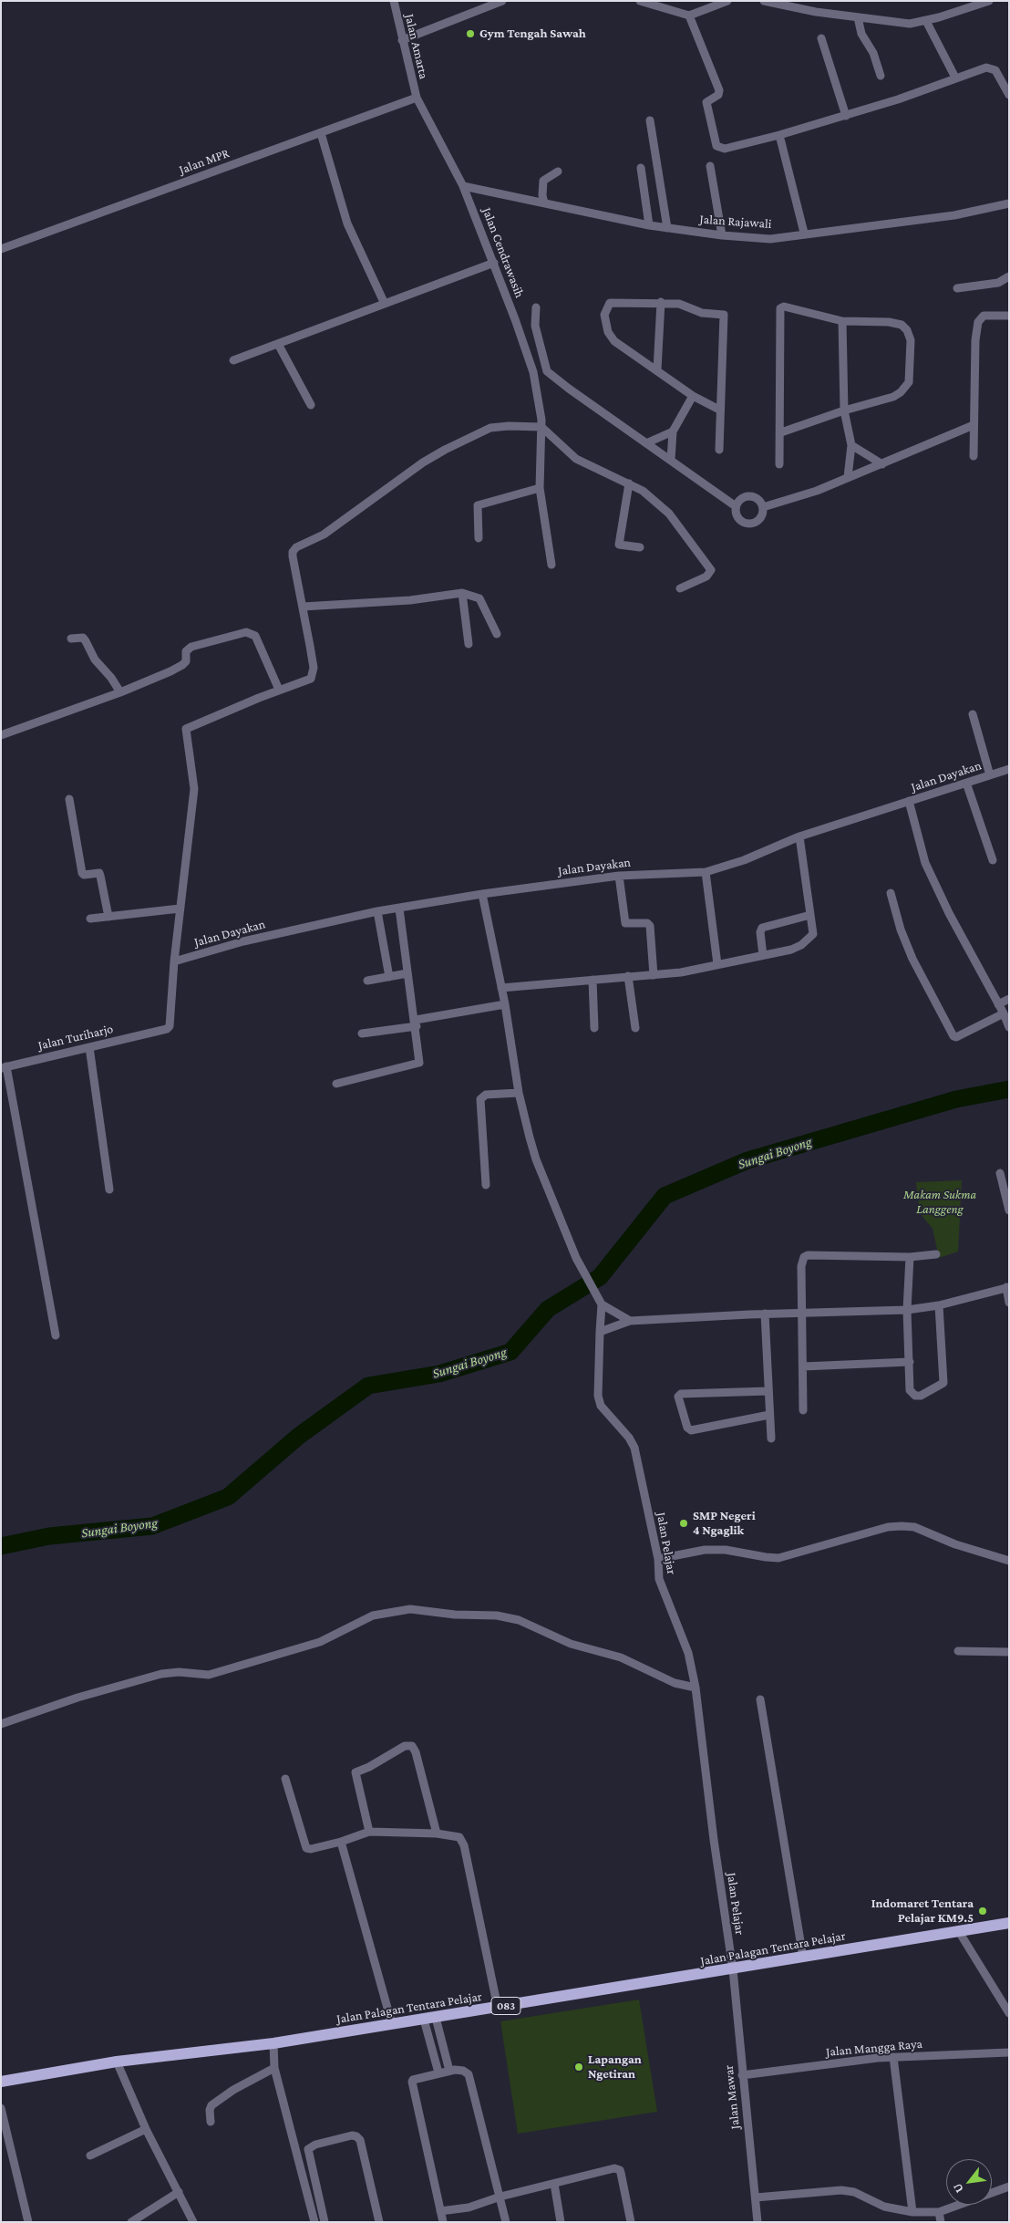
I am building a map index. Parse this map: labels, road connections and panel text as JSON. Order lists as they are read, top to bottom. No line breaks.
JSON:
{"streets":{"main road":["Jalan Palagan Tentara Pelajar","083"],"street":["Jalan Amarta","Jalan MPR","Jalan Rajawali","Jalan Cendrawasih","Jalan Dayakan","Jalan Turiharjo","Jalan Pelajar","Jalan Mangga Raya","Jalan Mawar"]},"crossings":[["Jalan Amarta","Jalan MPR"],["Jalan Amarta","Jalan Cendrawasih"],["Jalan MPR","Jalan Cendrawasih"],["Jalan Rajawali","Jalan Cendrawasih"],["Jalan Dayakan","Jalan Turiharjo"],["Jalan Pelajar","Jalan Palagan Tentara Pelajar"],["Jalan Pelajar","Jalan Mawar"],["Jalan Palagan Tentara Pelajar","Jalan Mawar"],["Jalan Mangga Raya","Jalan Mawar"]],"water":["Sungai Boyong"],"parks":["Makam Sukma Langgeng"],"places":["Gym Tengah Sawah","SMP Negeri 4 Ngaglik","Indomaret Tentara Pelajar KM9.5","Lapangan Ngetiran"],"north":"bottom left"}
